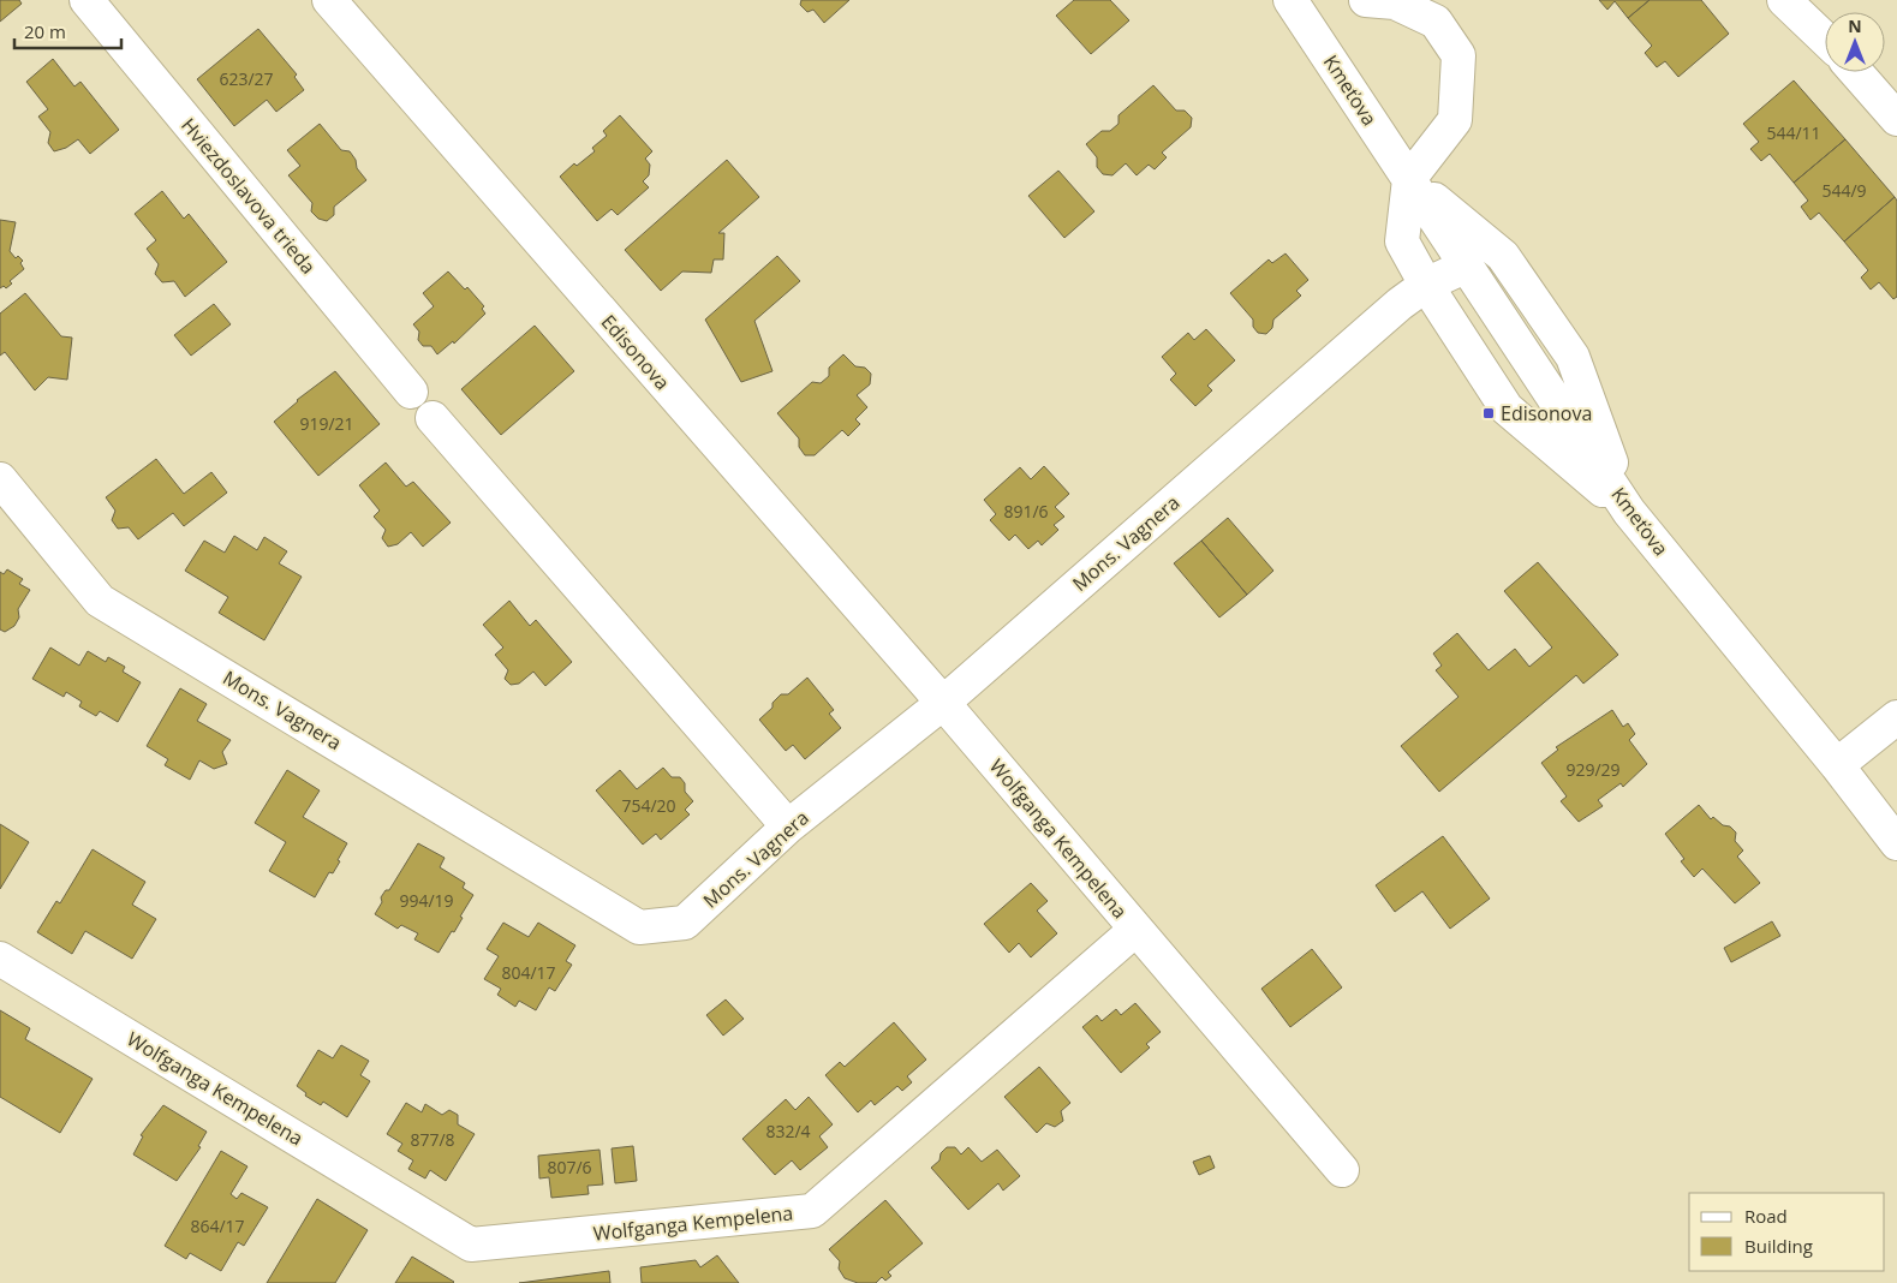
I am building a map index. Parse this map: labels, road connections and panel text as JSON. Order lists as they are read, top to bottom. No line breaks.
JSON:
{"streets":{"street":["Kmeťova","Hviezdoslavova trieda","Edisonova","Mons. Vagnera","Wolfganga Kempelena"]},"crossings":[["Kmeťova","Mons. Vagnera"],["Edisonova","Mons. Vagnera"],["Edisonova","Wolfganga Kempelena"],["Mons. Vagnera","Wolfganga Kempelena"]],"places":{"transit":["Edisonova"]},"house_numbers":["623/27","544/11","544/9","919/21","891/6","929/29","754/20","994/19","804/17","832/4","877/8","807/6","864/17"],"legend":["Road","Building"],"scale_bar":"20 m","north":"top"}
